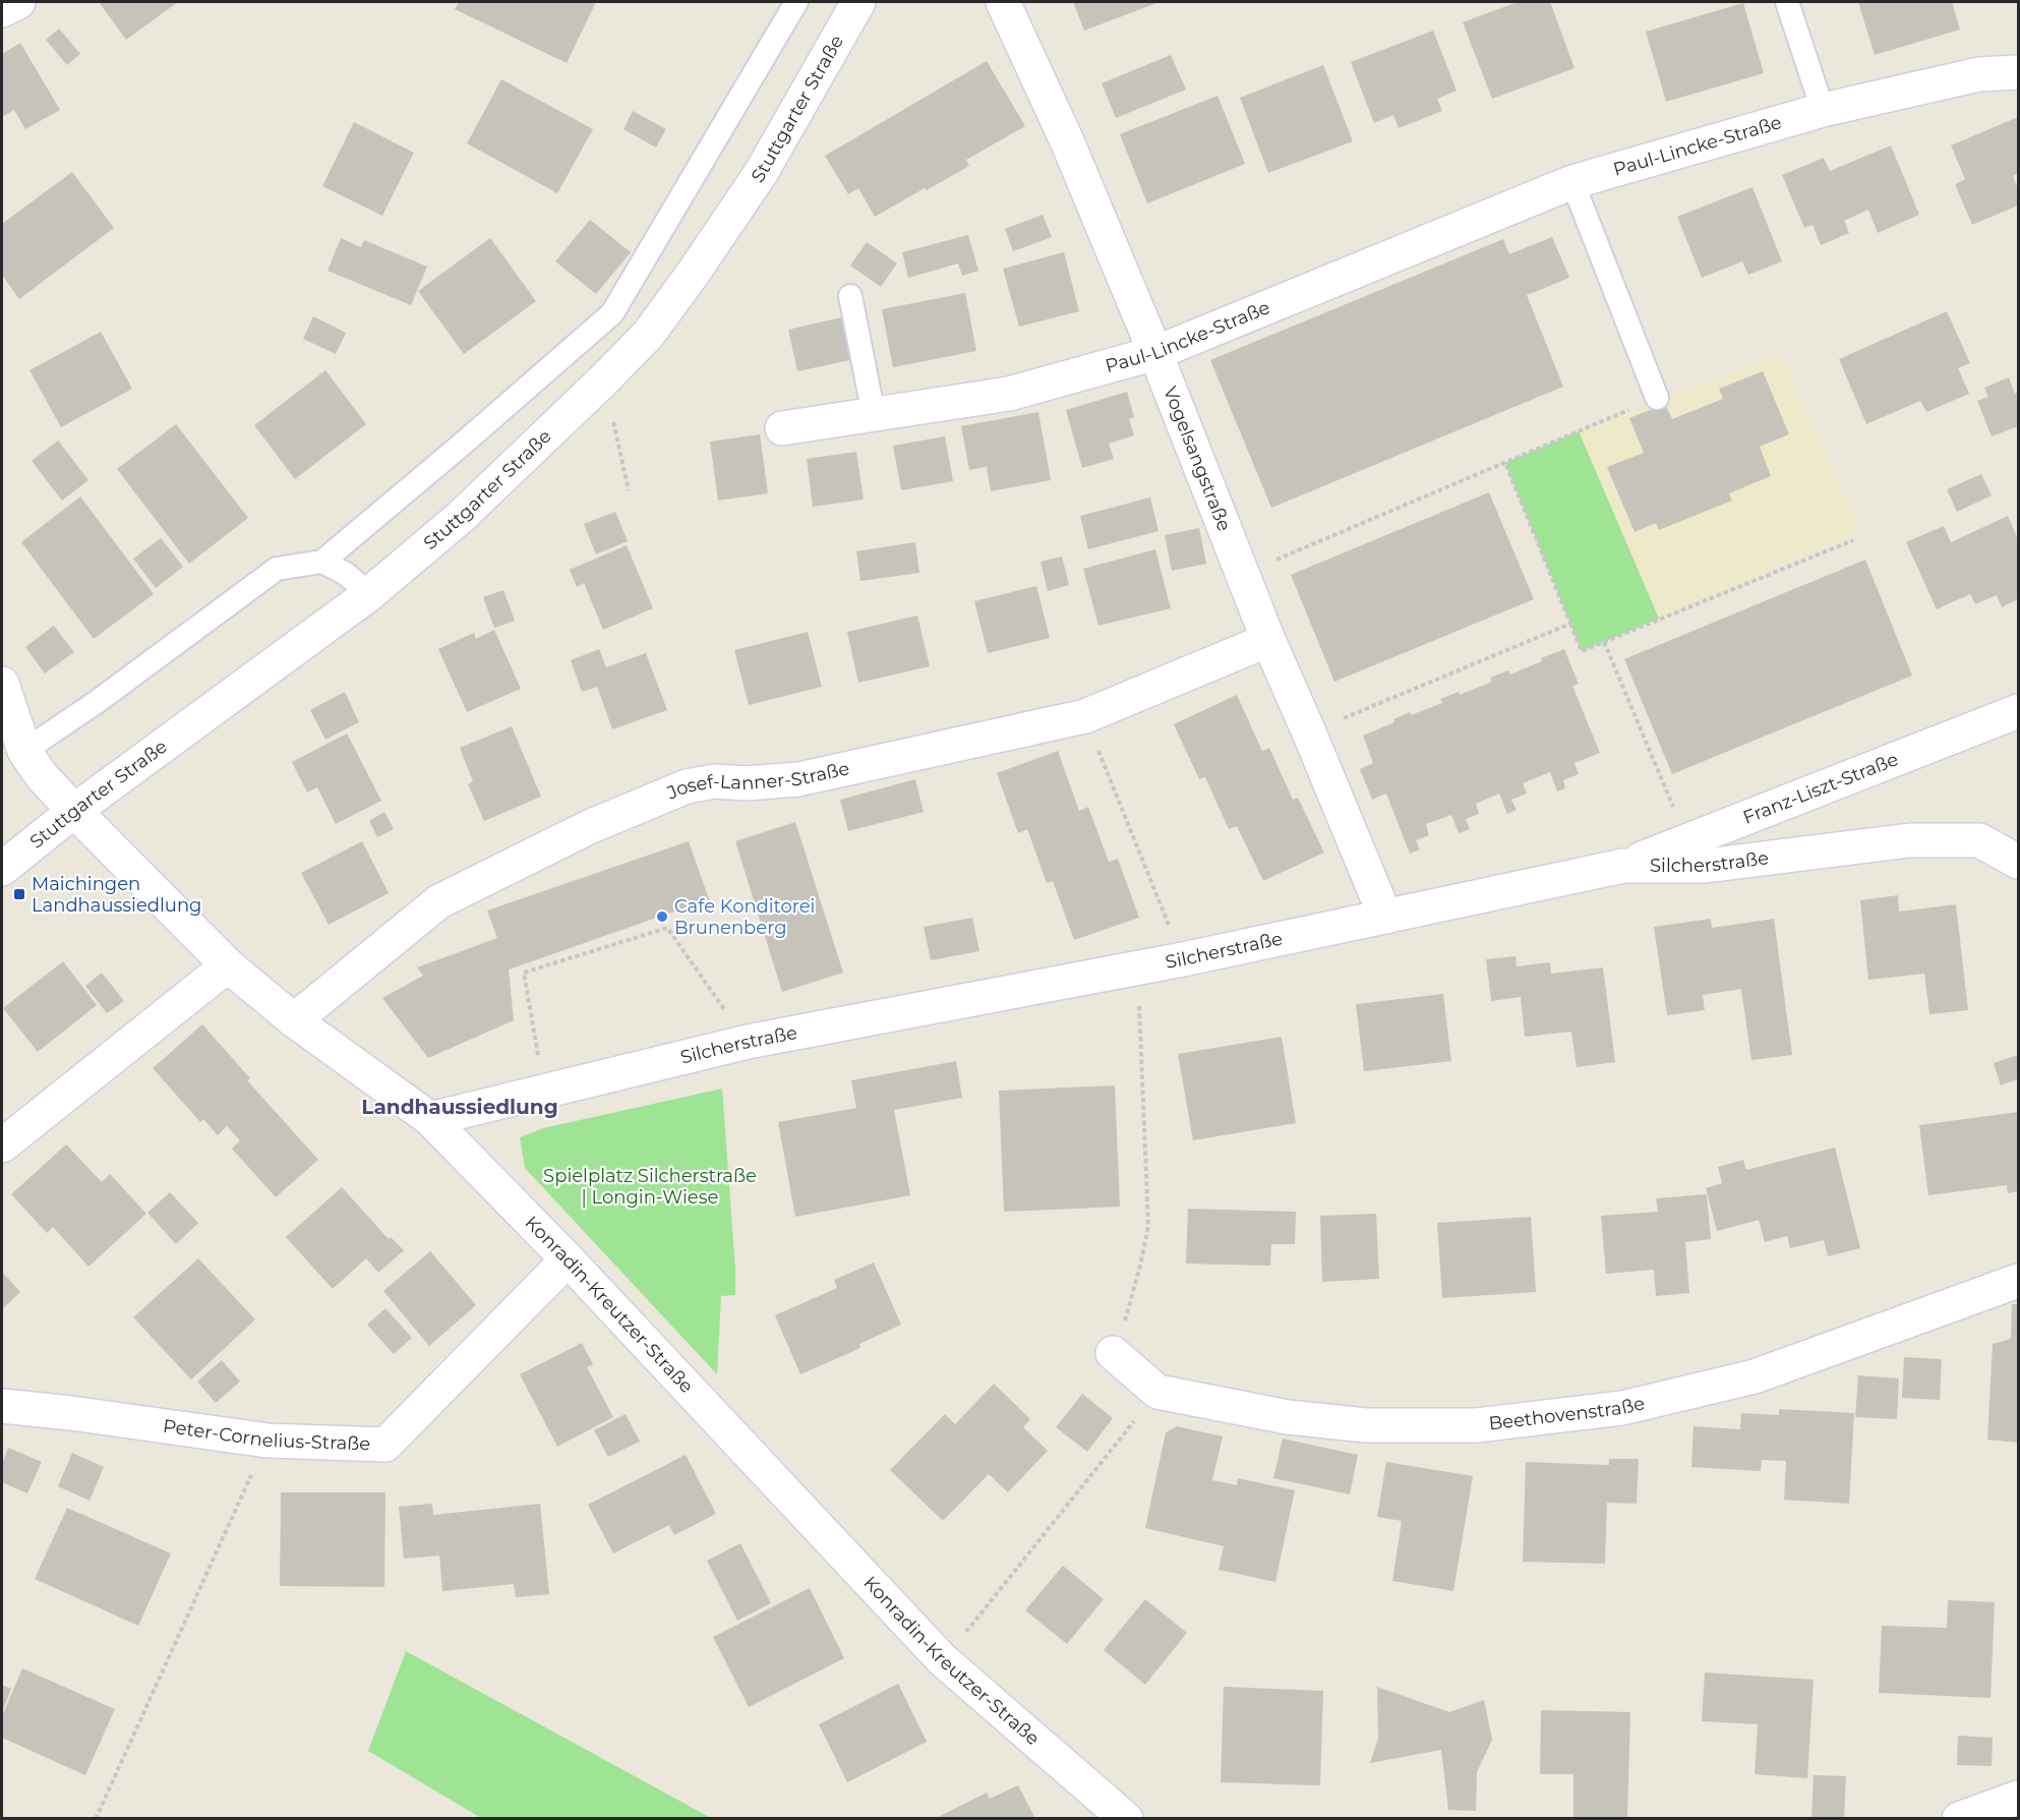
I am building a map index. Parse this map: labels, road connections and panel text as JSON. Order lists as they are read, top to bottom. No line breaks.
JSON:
{"streets":{"street":["Stuttgarter Straße","Paul-Lincke-Straße","Vogelsangstraße","Josef-Lanner-Straße","Franz-Liszt-Straße","Silcherstraße","Konradin-Kreutzer-Straße","Beethovenstraße","Peter-Cornelius-Straße"]},"crossings":[["Stuttgarter Straße","Konradin-Kreutzer-Straße"],["Paul-Lincke-Straße","Vogelsangstraße"],["Vogelsangstraße","Josef-Lanner-Straße"],["Vogelsangstraße","Silcherstraße"],["Josef-Lanner-Straße","Konradin-Kreutzer-Straße"],["Franz-Liszt-Straße","Silcherstraße"],["Silcherstraße","Konradin-Kreutzer-Straße"],["Konradin-Kreutzer-Straße","Peter-Cornelius-Straße"]],"districts":["Landhaussiedlung"],"parks":["Spielplatz Silcherstraße | Longin-Wiese"],"places":{"transit":["Maichingen Landhaussiedlung"],"other":["Cafe Konditorei Brunenberg"]}}
